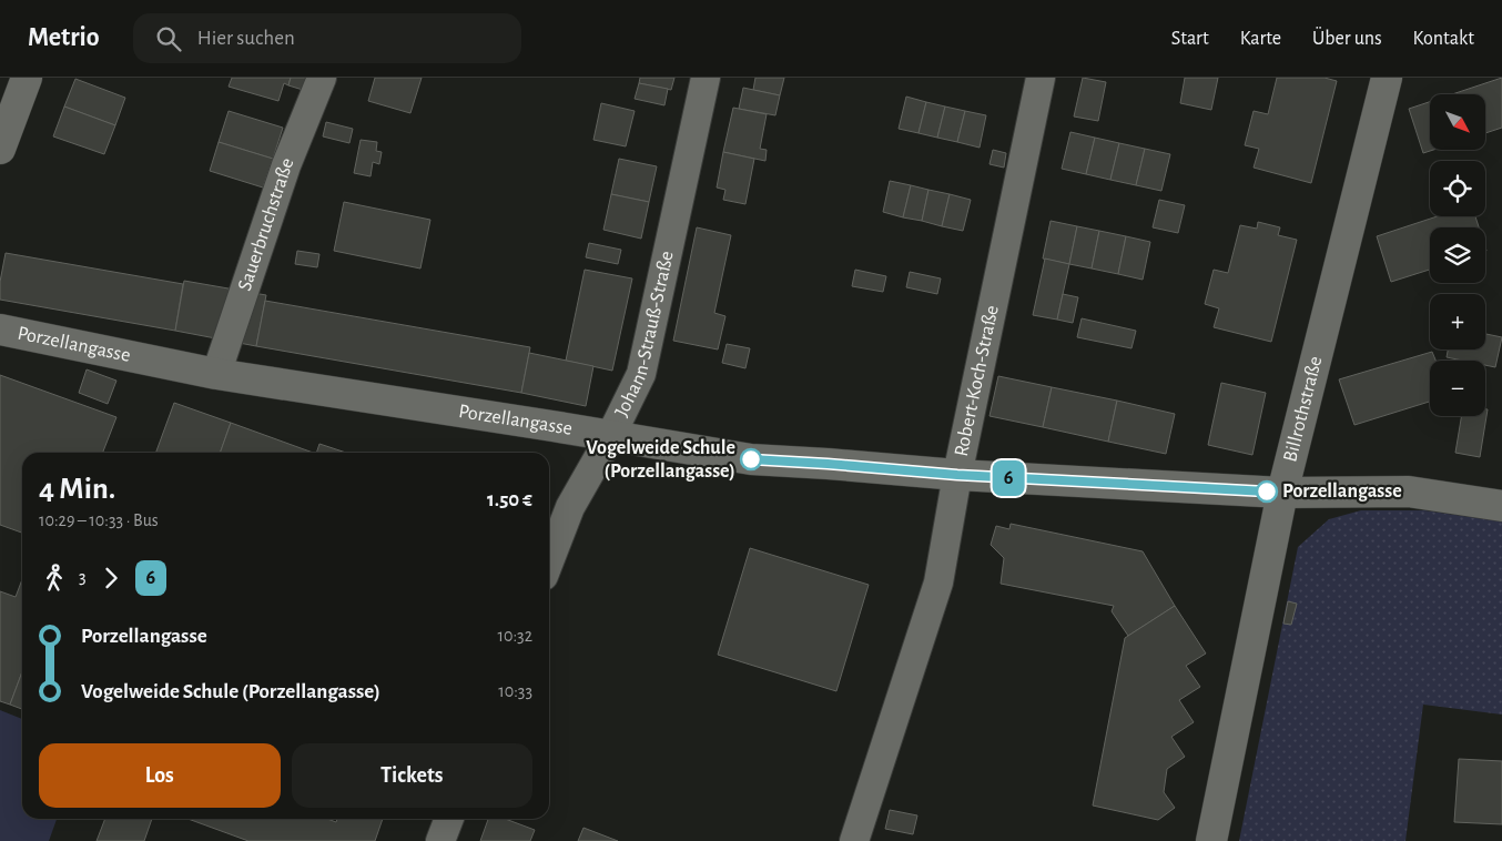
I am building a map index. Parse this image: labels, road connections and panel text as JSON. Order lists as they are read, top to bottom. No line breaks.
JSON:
{"streets":{"street":["Sauerbruchstraße","Johann-Strauß-Straße","Porzellangasse","Robert-Koch-Straße","Billrothstraße"]},"crossings":[["Sauerbruchstraße","Porzellangasse"],["Johann-Strauß-Straße","Porzellangasse"],["Porzellangasse","Robert-Koch-Straße"],["Porzellangasse","Billrothstraße"]],"places":["Vogelweide Schule (Porzellangasse)","Porzellangasse"],"lines":["bus line 6"],"north":"bottom right","page":{"header":"Metrio","search":"Hier suchen","nav":["Start","Karte","Über uns","Kontakt"],"on_map":"6","map_buttons":["+","−"],"heading":["4 Min.","10:29 – 10:33 · Bus","1.50 €"],"legs":["3","6"],"list":[{"name":"Porzellangasse","value":"10:32"},{"name":"Vogelweide Schule (Porzellangasse)","value":"10:33"}],"buttons":["Los","Tickets"]}}
